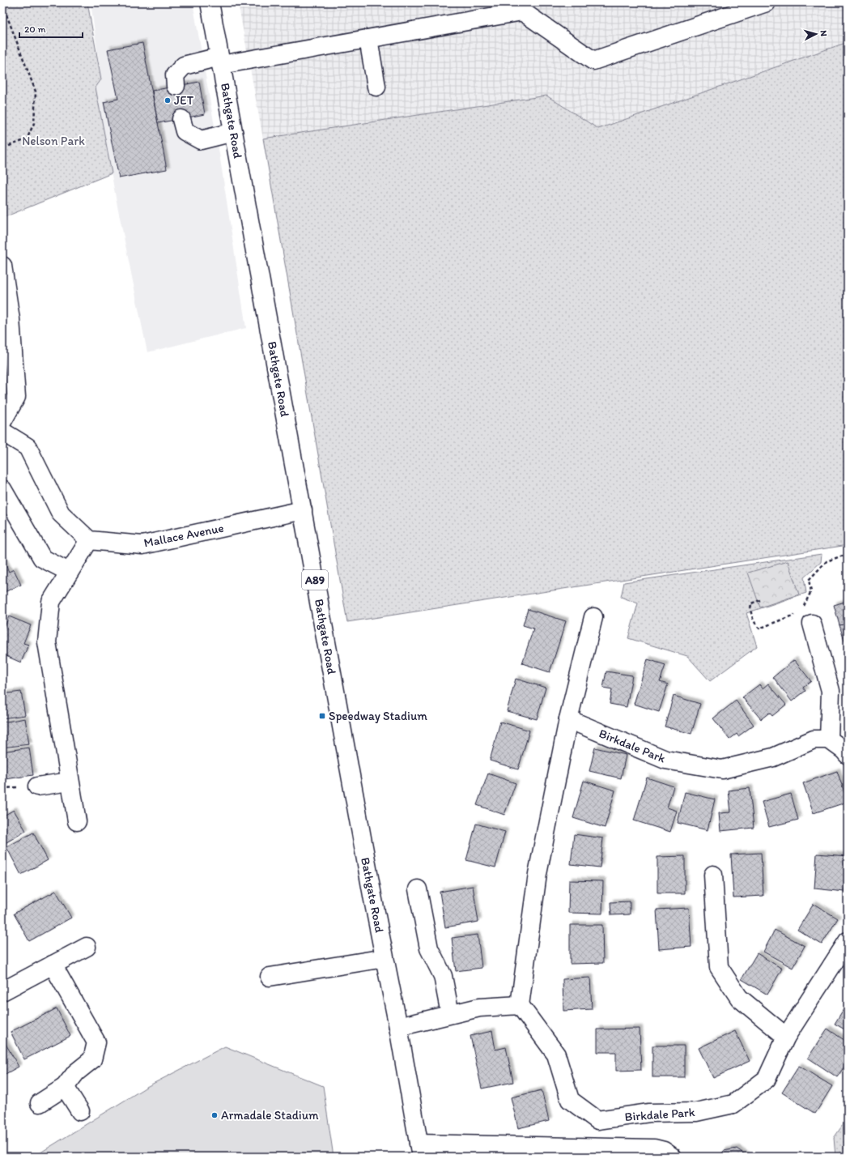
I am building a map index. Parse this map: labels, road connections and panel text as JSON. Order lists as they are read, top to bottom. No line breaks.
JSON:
{"streets":{"street":["Bathgate Road","Mallace Avenue","A89","Birkdale Park"]},"crossings":[["Bathgate Road","Mallace Avenue"]],"parks":["Nelson Park"],"places":{"other":["JET","Armadale Stadium"],"transit":["Speedway Stadium"]},"scale_bar":"20 m","north":"right"}
